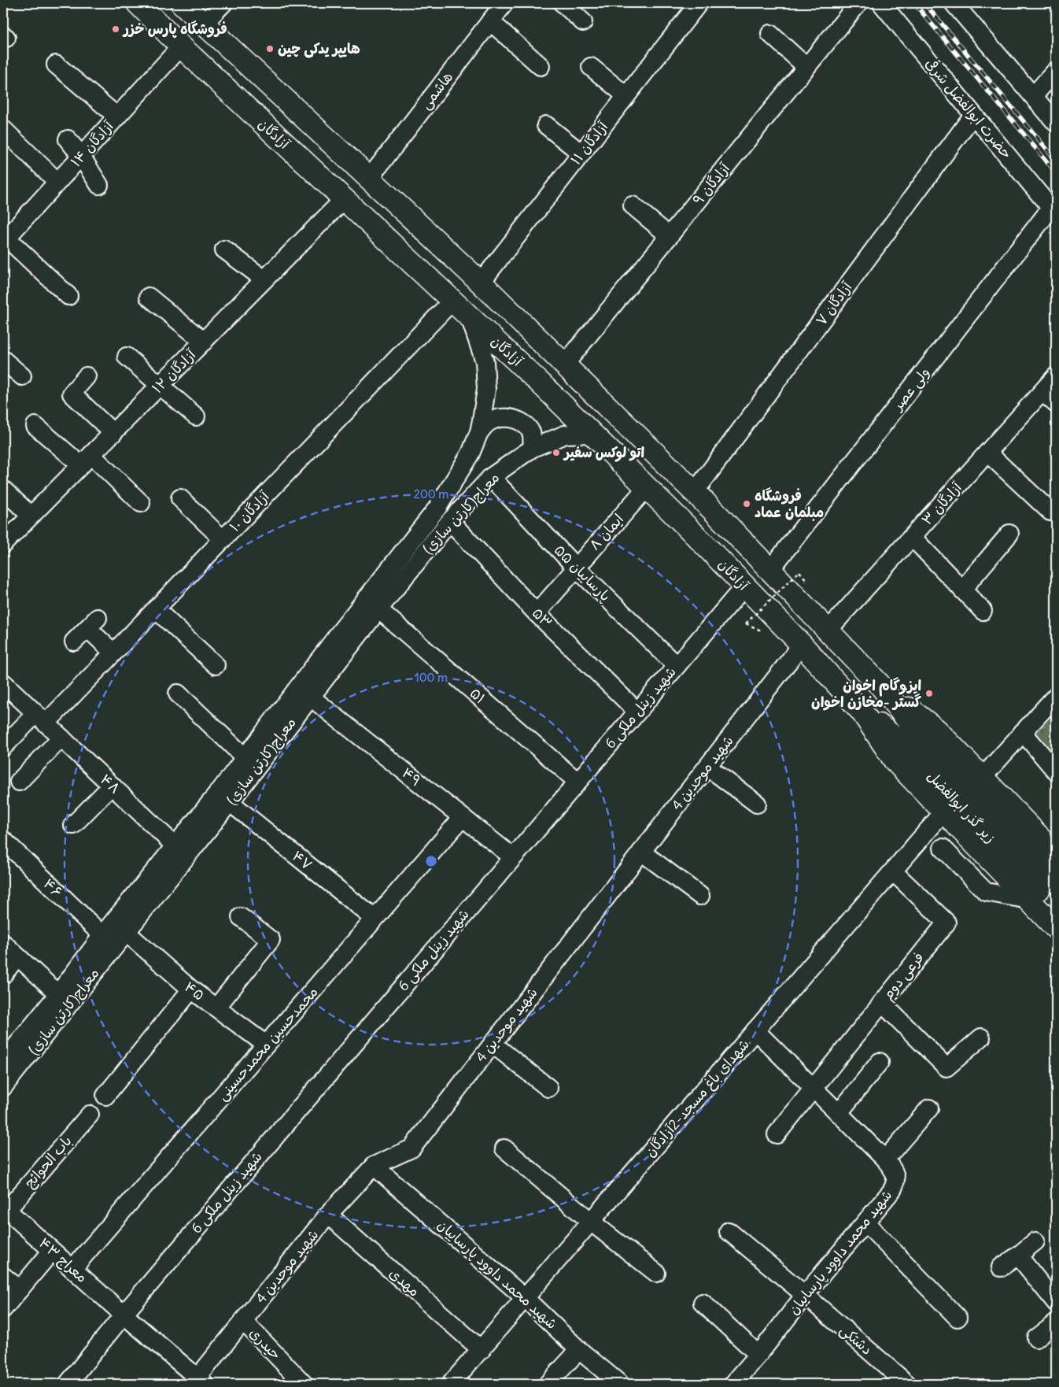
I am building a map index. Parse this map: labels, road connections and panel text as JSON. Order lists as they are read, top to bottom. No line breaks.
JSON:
{"streets":{"main road":["آزادگان","زیر گذر ابوالفضل"],"street":["هاشمی","حضرت ابوالفضل شرقی","۱۱ آزادگان","۱۴ آزادگان","۹ آزادگان","۷ آزادگان","۱۲ آزادگان","ولی عصر","۳ آزادگان","۱۰ آزادگان","معراج(کارتن سازی)","۸ ایمان","پارساییان ۵۵","۵۳","۵۱","6 شهید زینل ملکی","4 شهید موحدین","۴۹","۴۸","۴۷","۴۶","فرعی دوم","۴۵","محمدحسین محمدحسینی","شهدای‌ باغ مسجد-2آزادگان","باب الحوائج","شهید محمد داوود پارساییان","معراج ۴۳","مهدی","دشتکی","حیدری"]},"crossings":[["حضرت ابوالفضل شرقی","۷ آزادگان"],["حضرت ابوالفضل شرقی","ولی عصر"],["آزادگان","۱۴ آزادگان"],["آزادگان","۱۲ آزادگان"],["آزادگان","۱۰ آزادگان"],["آزادگان","معراج(کارتن سازی)"],["آزادگان","۸ ایمان"],["آزادگان","6 شهید زینل ملکی"],["آزادگان","4 شهید موحدین"],["آزادگان","زیر گذر ابوالفضل"],["۱۰ آزادگان","۴۸"],["معراج(کارتن سازی)","پارساییان ۵۵"],["معراج(کارتن سازی)","۵۳"],["معراج(کارتن سازی)","۵۱"],["معراج(کارتن سازی)","۴۹"],["معراج(کارتن سازی)","۴۸"],["معراج(کارتن سازی)","۴۷"],["معراج(کارتن سازی)","۴۶"],["معراج(کارتن سازی)","۴۵"],["۸ ایمان","پارساییان ۵۵"],["۸ ایمان","۵۳"],["پارساییان ۵۵","6 شهید زینل ملکی"],["۵۳","6 شهید زینل ملکی"],["۵۱","6 شهید زینل ملکی"],["6 شهید زینل ملکی","۴۹"],["6 شهید زینل ملکی","معراج ۴۳"],["4 شهید موحدین","شهید محمد داوود پارساییان"],["4 شهید موحدین","معراج ۴۳"],["4 شهید موحدین","مهدی"],["4 شهید موحدین","حیدری"],["۴۹","محمدحسین محمدحسینی"],["۴۷","محمدحسین محمدحسینی"],["فرعی دوم","شهدای‌ باغ مسجد-2آزادگان"],["فرعی دوم","شهید محمد داوود پارساییان"],["۴۵","محمدحسین محمدحسینی"],["محمدحسین محمدحسینی","معراج ۴۳"],["شهدای‌ باغ مسجد-2آزادگان","شهید محمد داوود پارساییان"],["شهدای‌ باغ مسجد-2آزادگان","مهدی"],["باب الحوائج","معراج ۴۳"],["شهید محمد داوود پارساییان","دشتکی"]],"places":["فروشگاه پارس خزر","هایپر یدکی چین","اتو لوکس سفیر","فروشگاه مبلمان عماد","ایزوگام اخوان گستر -مخازن اخوان"],"rings":["200 m","100 m"]}
